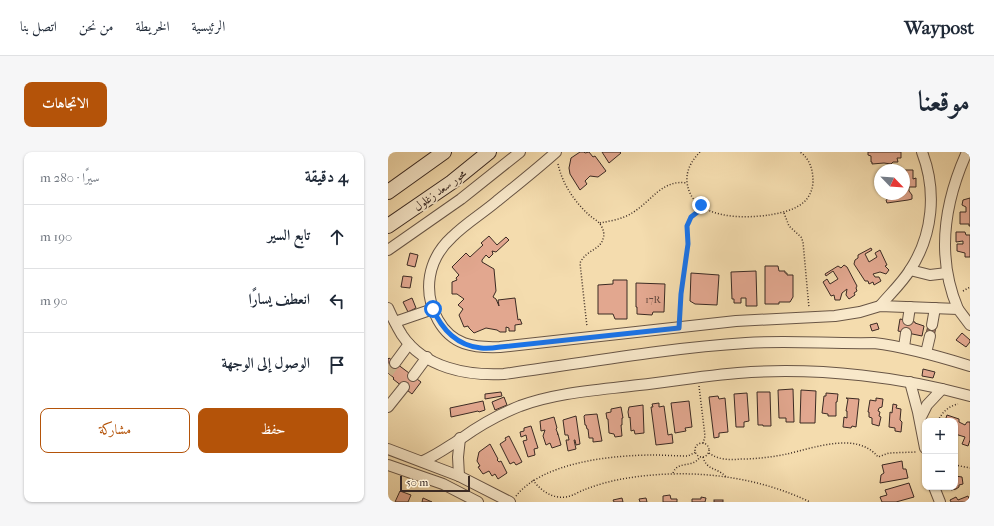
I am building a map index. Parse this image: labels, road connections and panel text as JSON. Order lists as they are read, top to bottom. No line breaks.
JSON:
{"streets":{"main road":["محور سعد زغلول"]},"house_numbers":["17R"],"scale_bar":"50 m","north":"bottom right","page":{"header":"Waypost","nav":["الرئيسية","الخريطة","من نحن","اتصل بنا"],"title":"موقعنا","buttons":["الاتجاهات",["حفظ","مشاركة"]],"heading":["4 دقيقة","سيرًا · 280 m"],"list":[["تابع السير","190 m"],["انعطف يسارًا","90 m"],"الوصول إلى الوجهة"],"map_buttons":["+","−"],"scale":"50 m"}}
